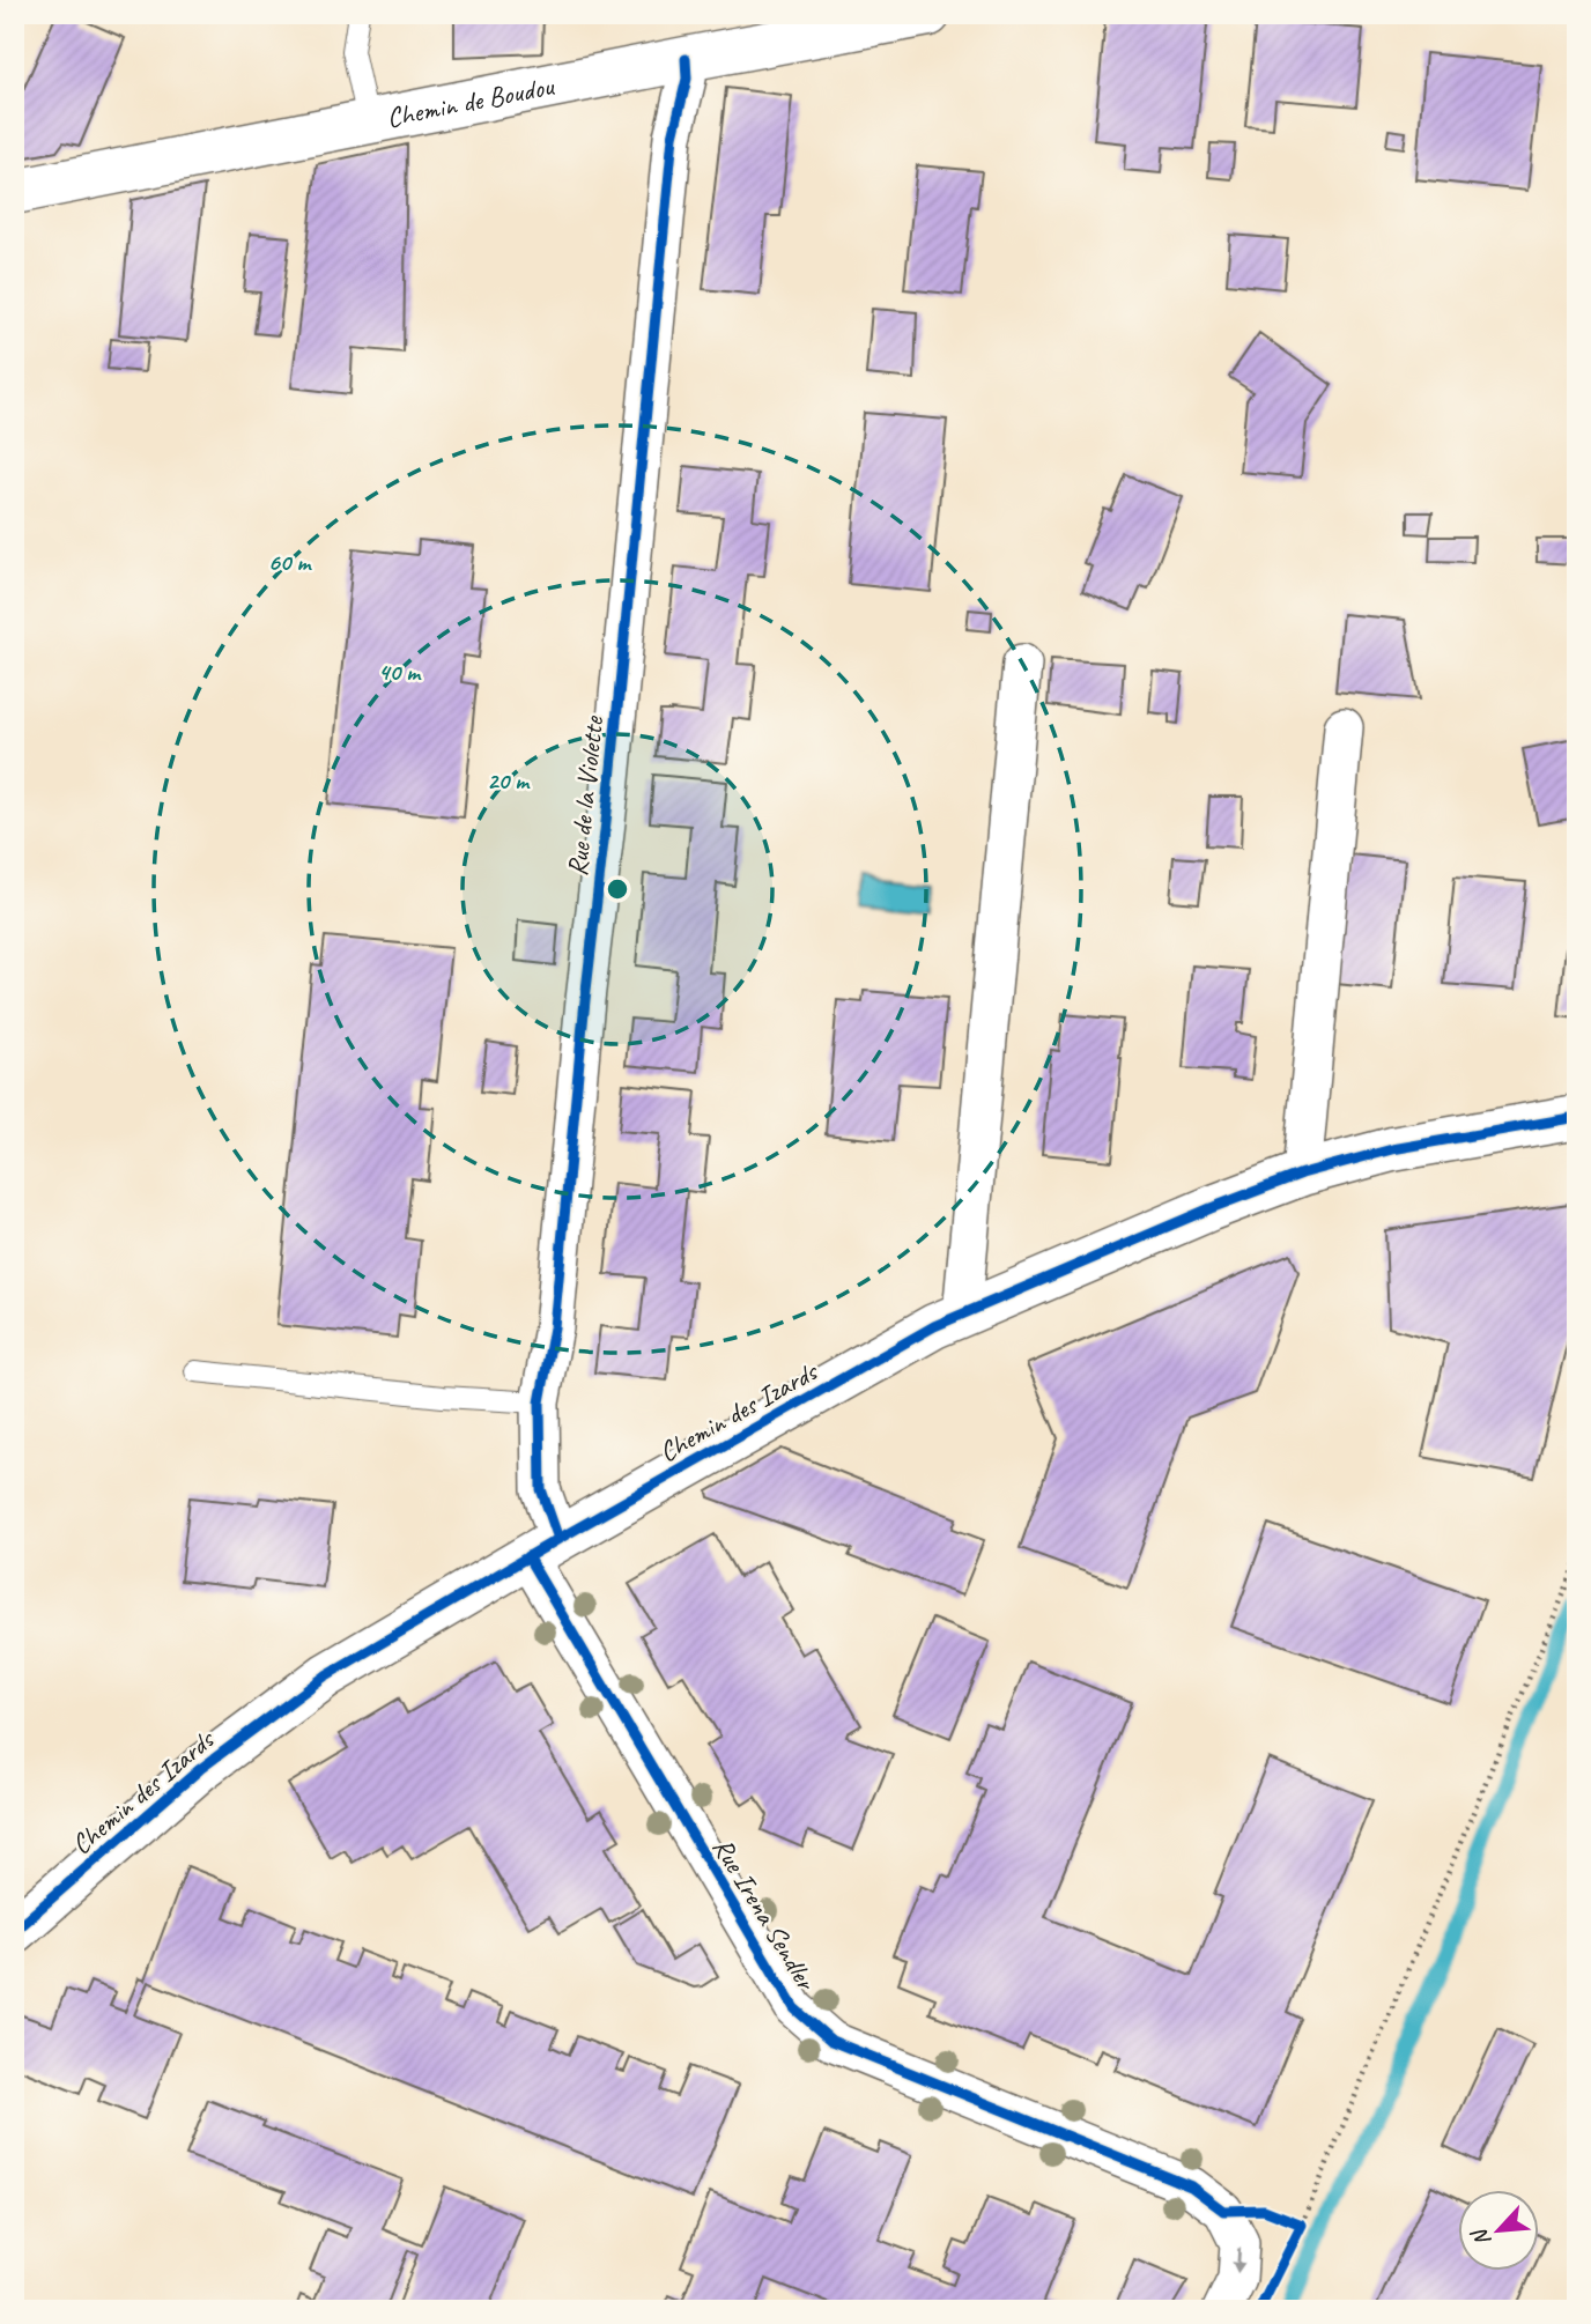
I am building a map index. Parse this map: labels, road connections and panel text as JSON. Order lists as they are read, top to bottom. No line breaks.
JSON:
{"streets":{"street":["Chemin de Boudou","Rue de la Violette","Chemin des Izards","Rue Irena Sendler"]},"crossings":[["Chemin de Boudou","Rue de la Violette"],["Rue de la Violette","Chemin des Izards"],["Rue de la Violette","Rue Irena Sendler"],["Chemin des Izards","Rue Irena Sendler"]],"north":"bottom left","rings":["60 m","40 m","20 m"]}
